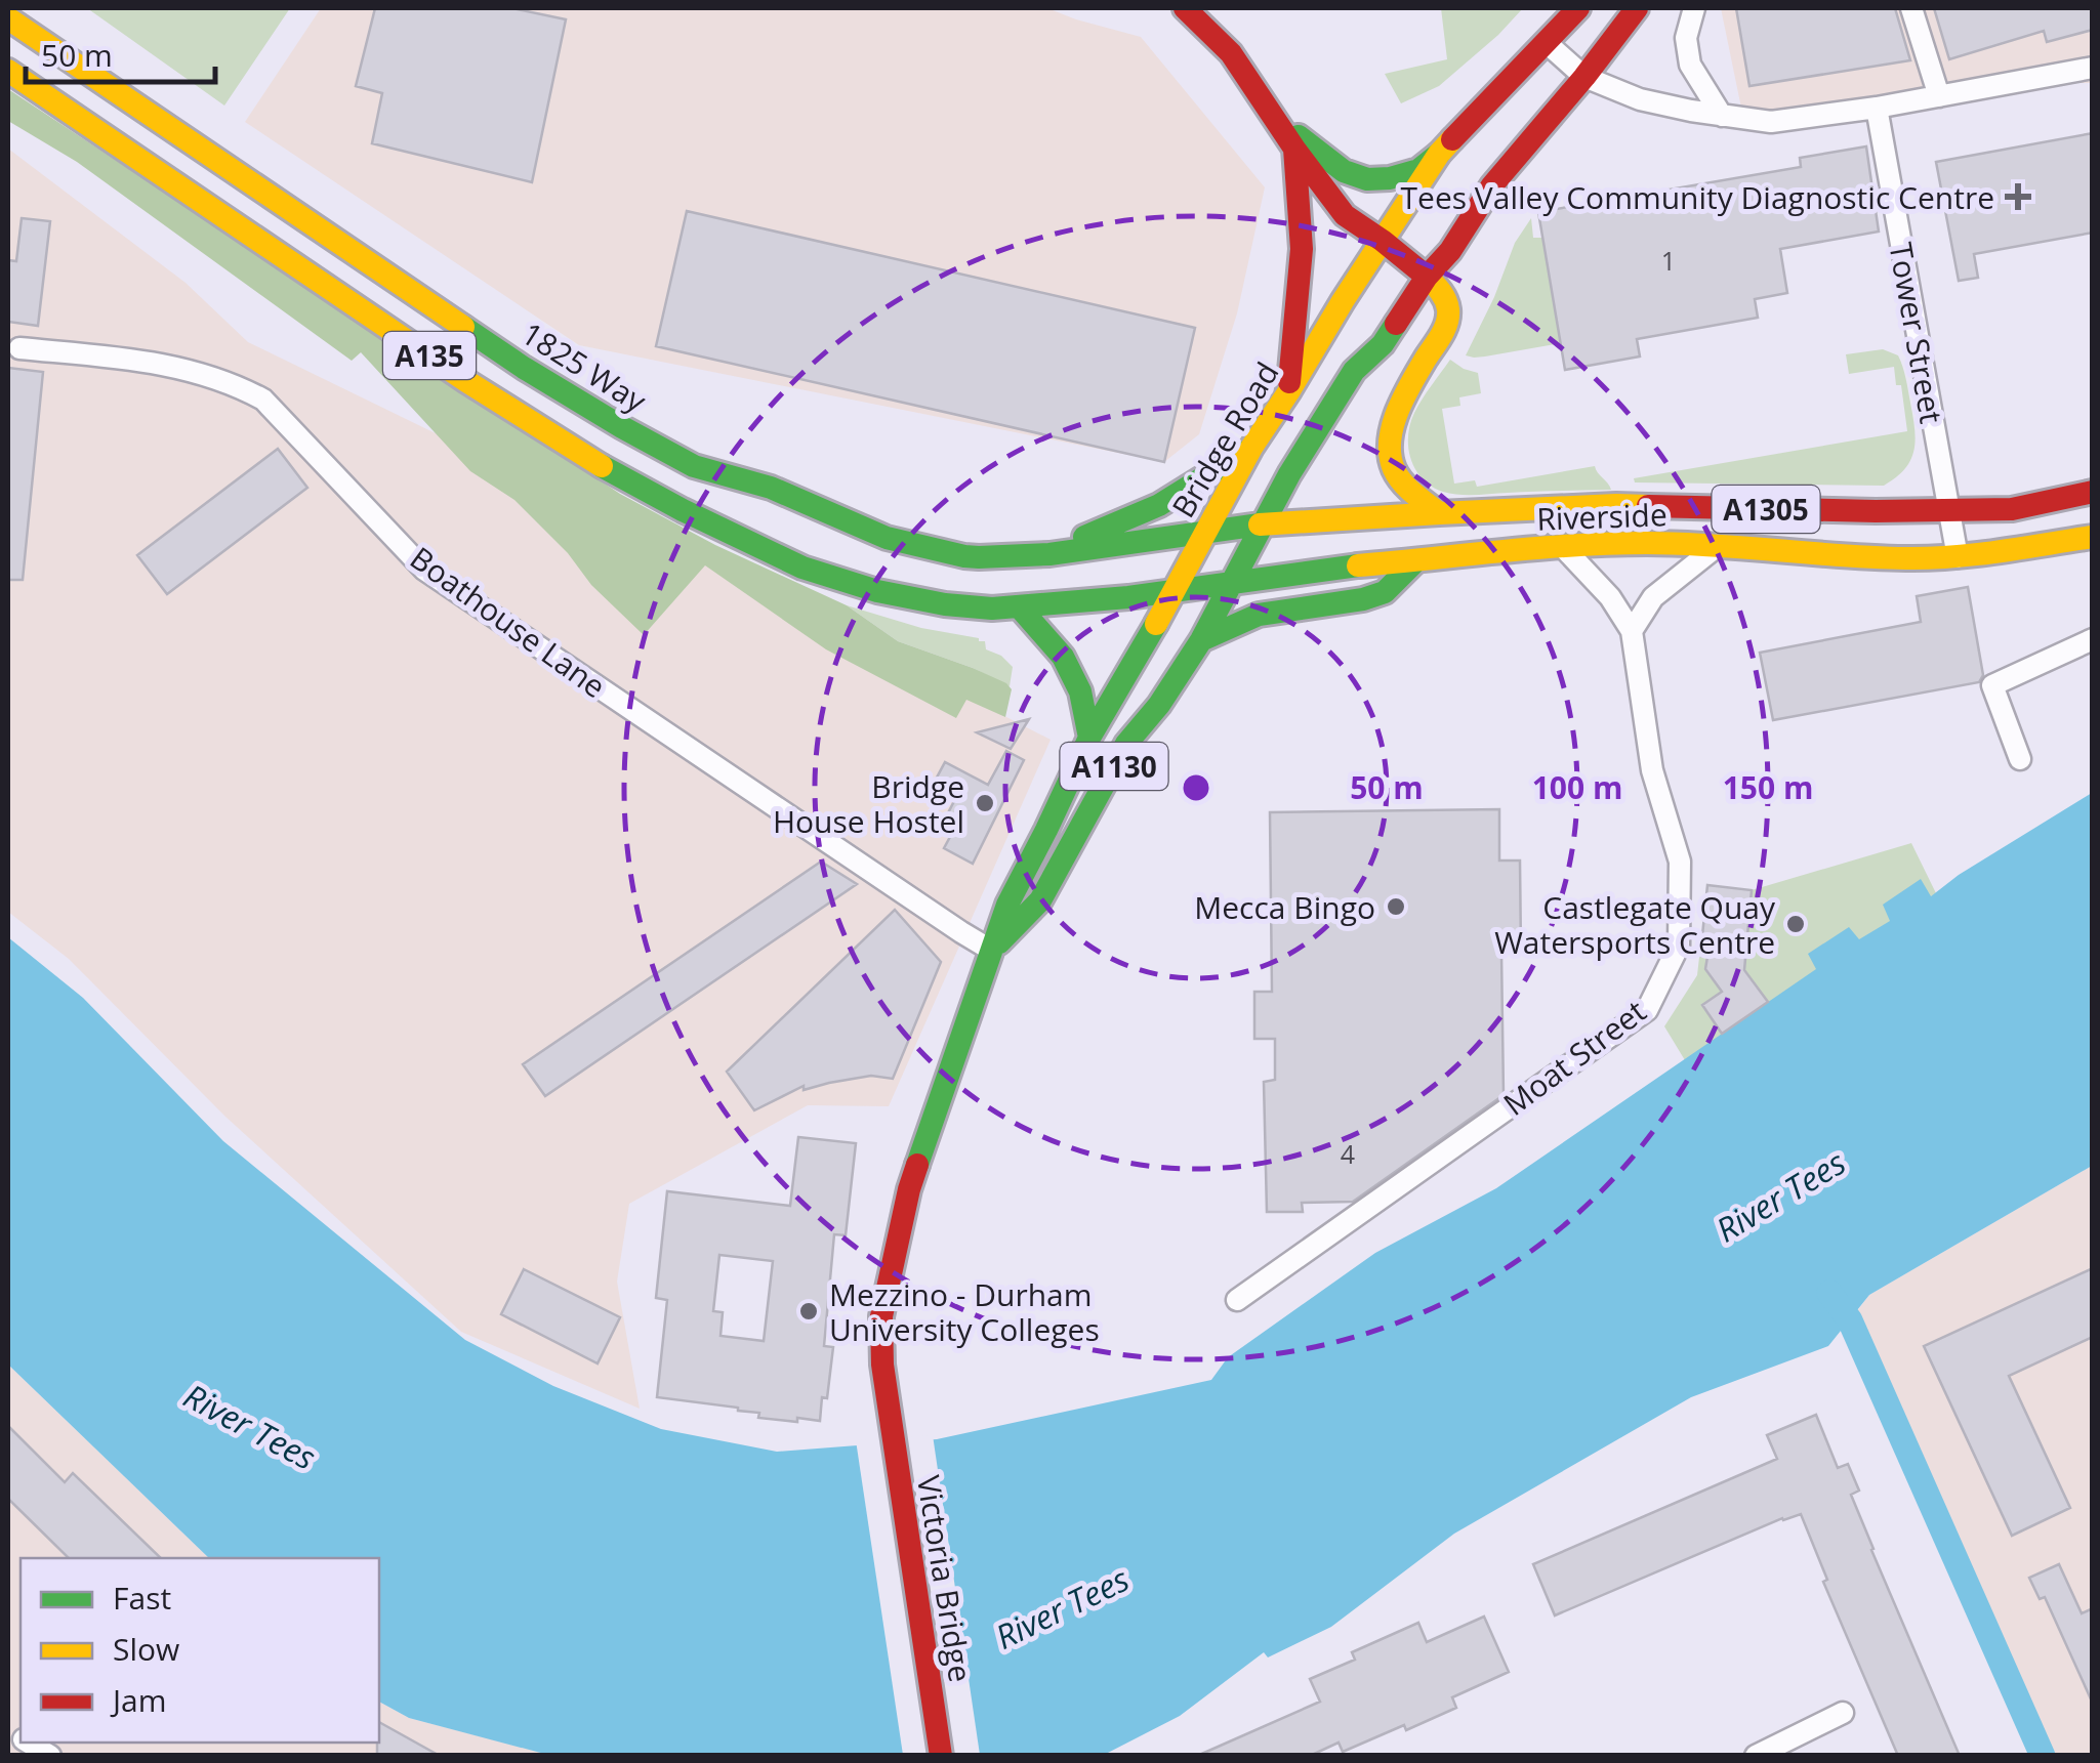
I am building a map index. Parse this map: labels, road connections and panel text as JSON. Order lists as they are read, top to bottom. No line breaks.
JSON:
{"streets":{"main road":["A135","1825 Way","Bridge Road","A1305","Riverside","A1130","Victoria Bridge"],"street":["Tower Street","Boathouse Lane","Moat Street"]},"crossings":[["Tower Street","Riverside"],["A135","Bridge Road"],["A135","Riverside"],["1825 Way","Bridge Road"],["1825 Way","Riverside"],["Bridge Road","Riverside"],["Bridge Road","Boathouse Lane"],["Bridge Road","Victoria Bridge"],["Riverside","Moat Street"]],"water":["River Tees"],"places":{"health":["Tees Valley Community Diagnostic Centre"],"other":["Bridge House Hostel","Mecca Bingo","Castlegate Quay Watersports Centre","Mezzino - Durham University Colleges"]},"house_numbers":["1","4"],"legend":["Fast","Slow","Jam"],"scale_bar":"50 m","rings":["50 m","100 m","150 m"]}
